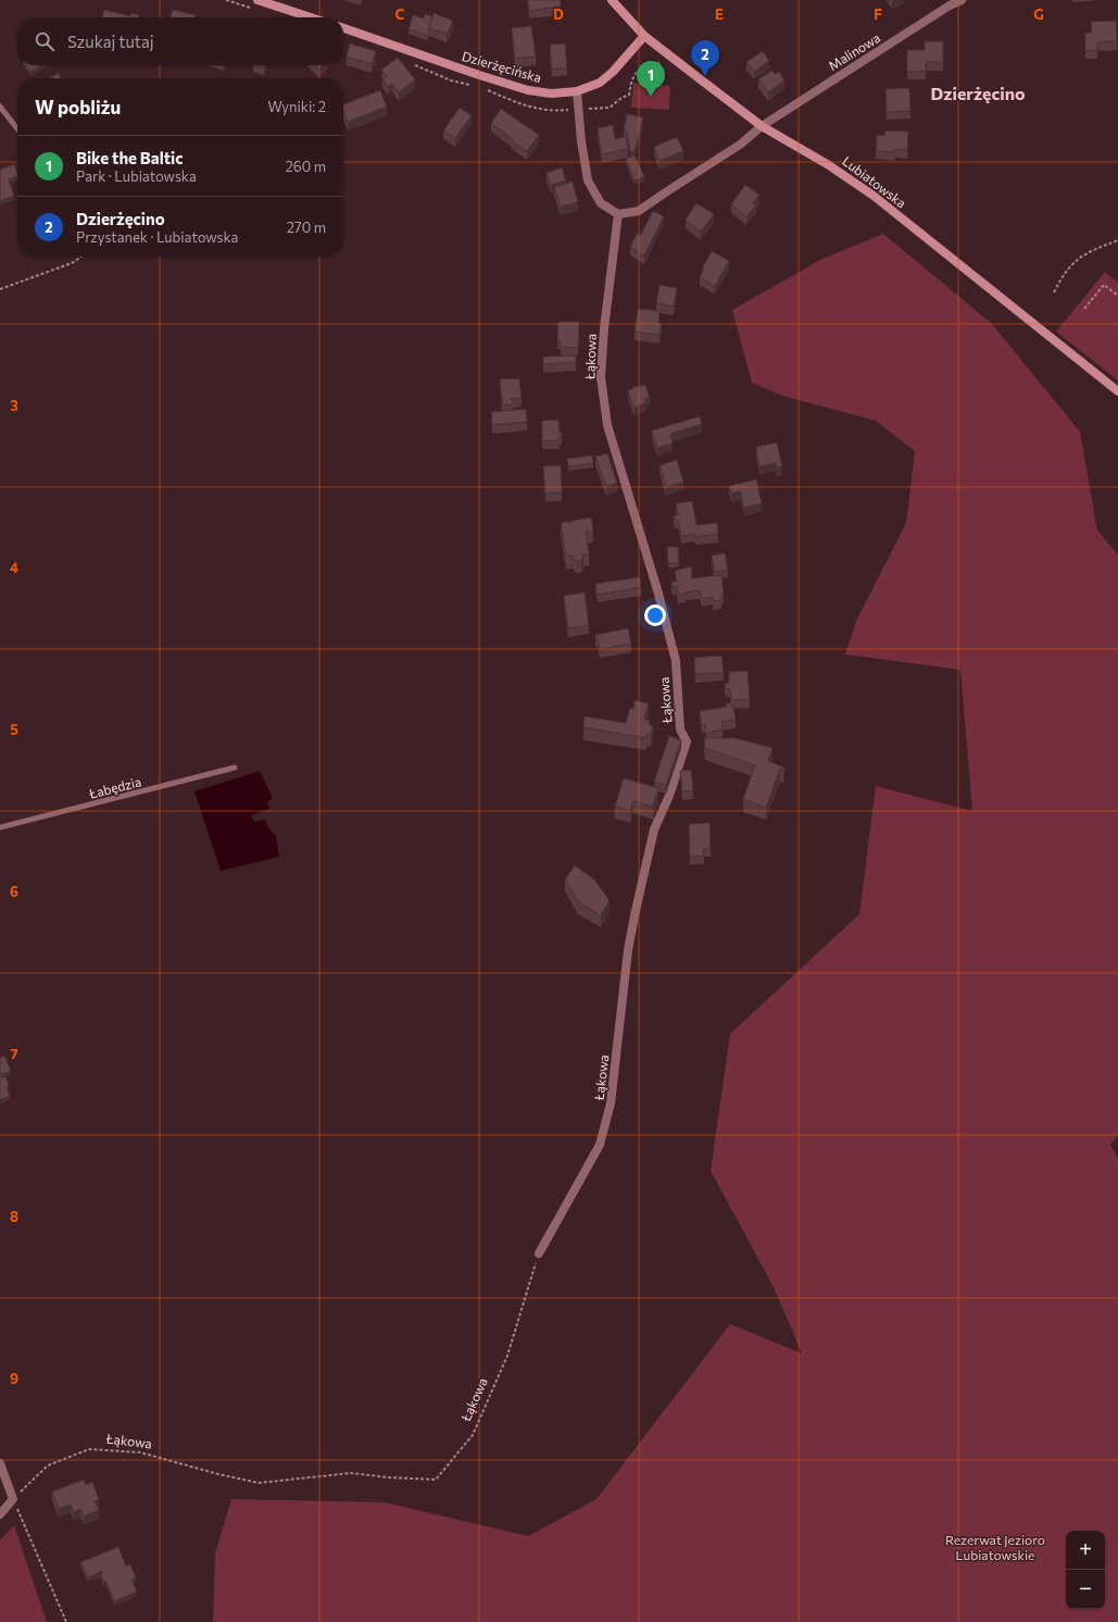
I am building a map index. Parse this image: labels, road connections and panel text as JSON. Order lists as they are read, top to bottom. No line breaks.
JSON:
{"streets":{"street":["Malinowa","Dzierżęcińska","Lubiatowska","Łąkowa"],"lane":["Łabędzia"]},"crossings":[["Malinowa","Lubiatowska"],["Dzierżęcińska","Lubiatowska"]],"districts":["Dzierżęcino"],"parks":["Rezerwat Jezioro Lubiatowskie"],"page":{"search":"Szukaj tutaj","pins":["2","1"],"heading":["W pobliżu","Wyniki: 2"],"list":[{"mark":"1","name":"Bike the Baltic","note":"Park · Lubiatowska","value":"260 m"},{"mark":"2","name":"Dzierżęcino","note":"Przystanek · Lubiatowska","value":"270 m"}],"map_buttons":["+","−"]},"grid":{"columns":["C","D","E","F","G"],"rows":["3","4","5","6","7","8","9"]}}
